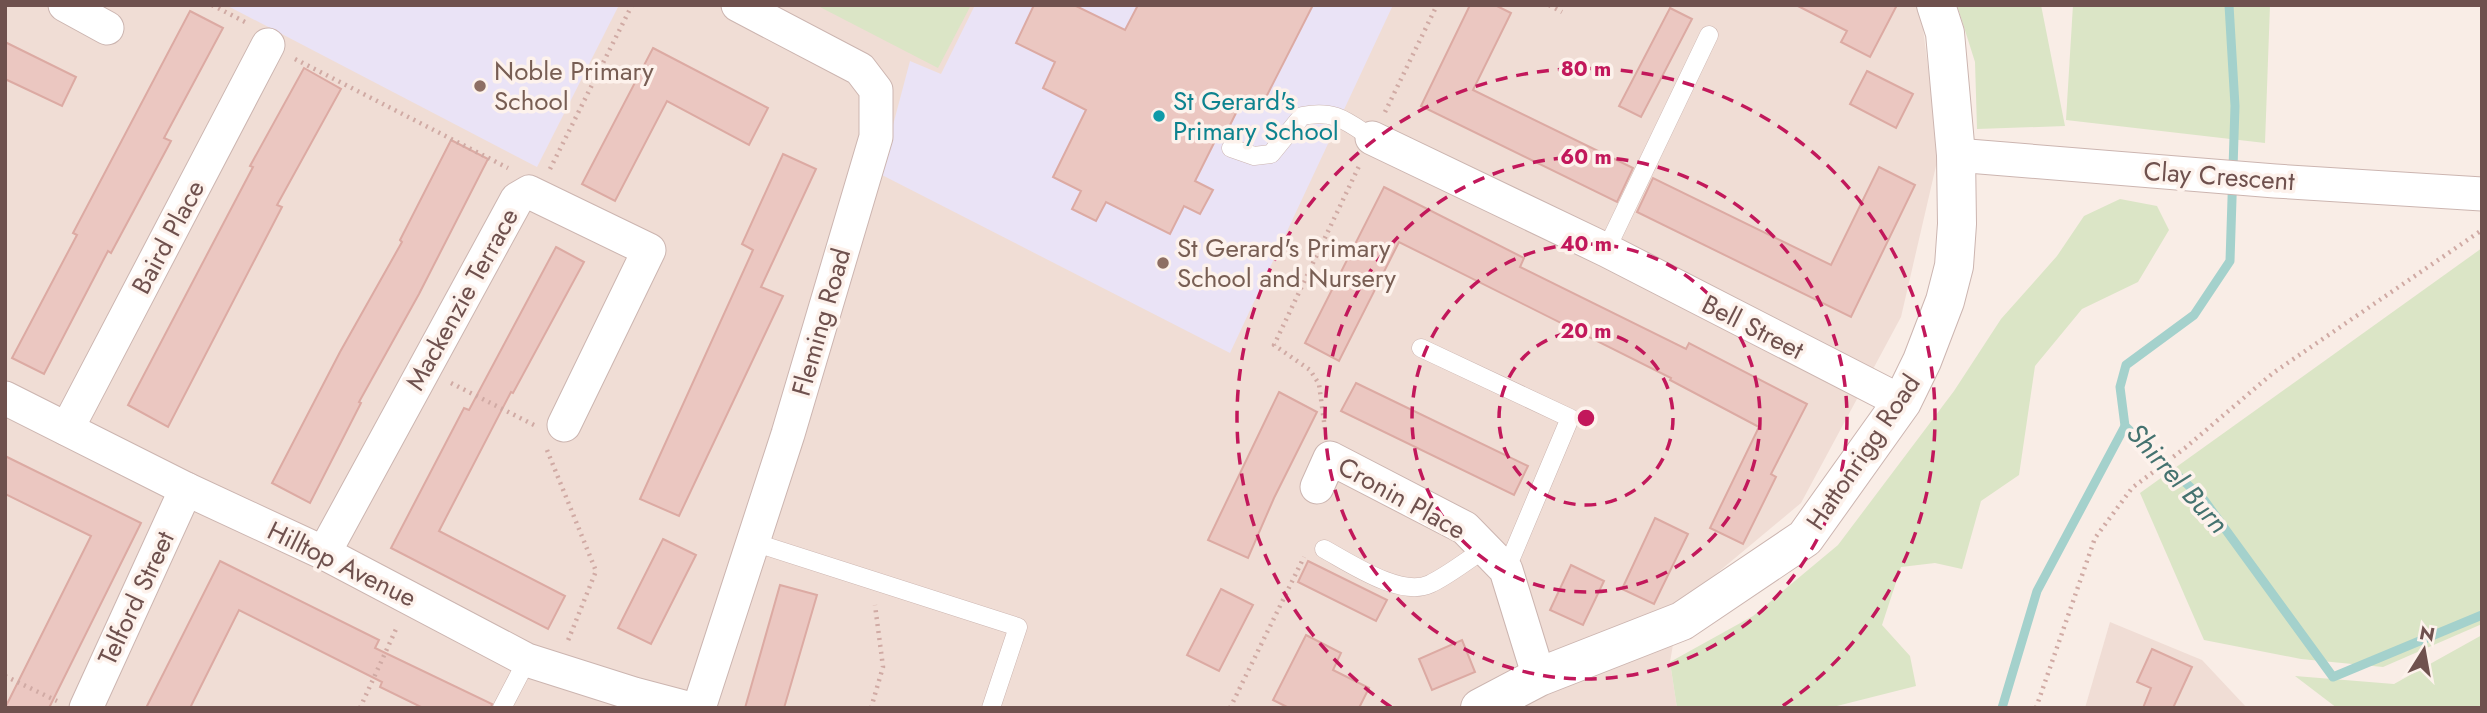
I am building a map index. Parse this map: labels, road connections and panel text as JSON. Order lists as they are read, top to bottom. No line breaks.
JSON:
{"streets":{"street":["Clay Crescent","Baird Place","Mackenzie Terrace","Fleming Road","Bell Street","Hattonrigg Road","Cronin Place","Hilltop Avenue","Telford Street"]},"crossings":[["Clay Crescent","Hattonrigg Road"],["Baird Place","Hilltop Avenue"],["Mackenzie Terrace","Hilltop Avenue"],["Bell Street","Hattonrigg Road"],["Hattonrigg Road","Cronin Place"],["Hilltop Avenue","Telford Street"]],"water":["Shirrel Burn"],"places":["Noble Primary School","St Gerard's Primary School","St Gerard's Primary School and Nursery"],"north":"top","rings":["80 m","60 m","40 m","20 m"]}
